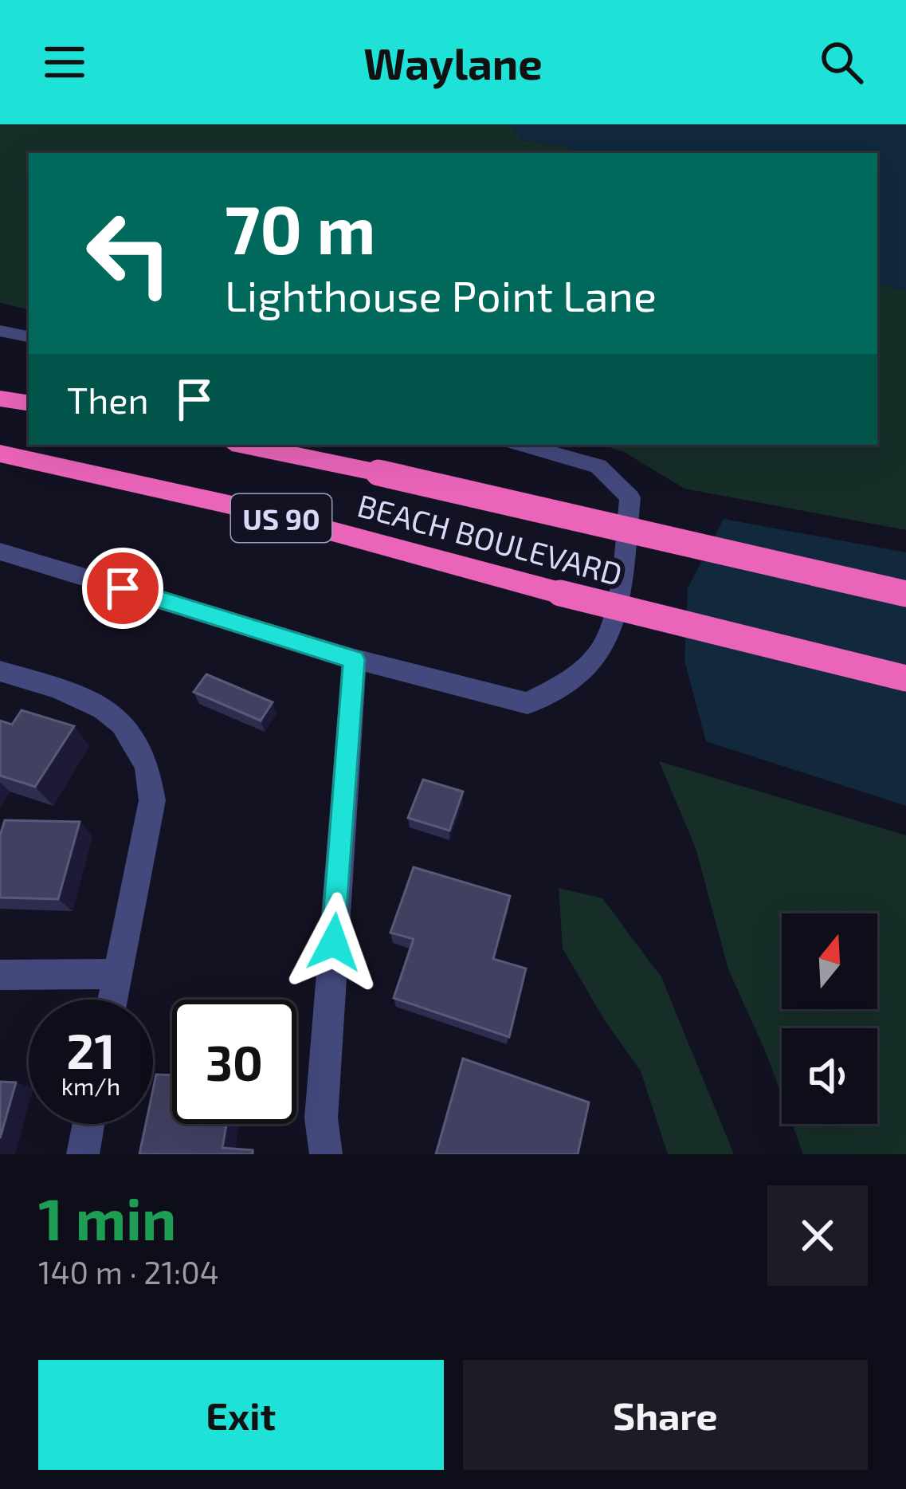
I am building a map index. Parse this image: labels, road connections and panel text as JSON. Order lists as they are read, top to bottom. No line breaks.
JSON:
{"streets":{"highway":["US 90","BEACH BOULEVARD"]},"north":"top","page":{"header":"Waylane","turn":["70 m","Lighthouse Point Lane"],"then":"Then","speed":"21 km/h","limit":"30","heading":["1 min","140 m · 21:04"],"buttons":["Exit","Share"]}}
